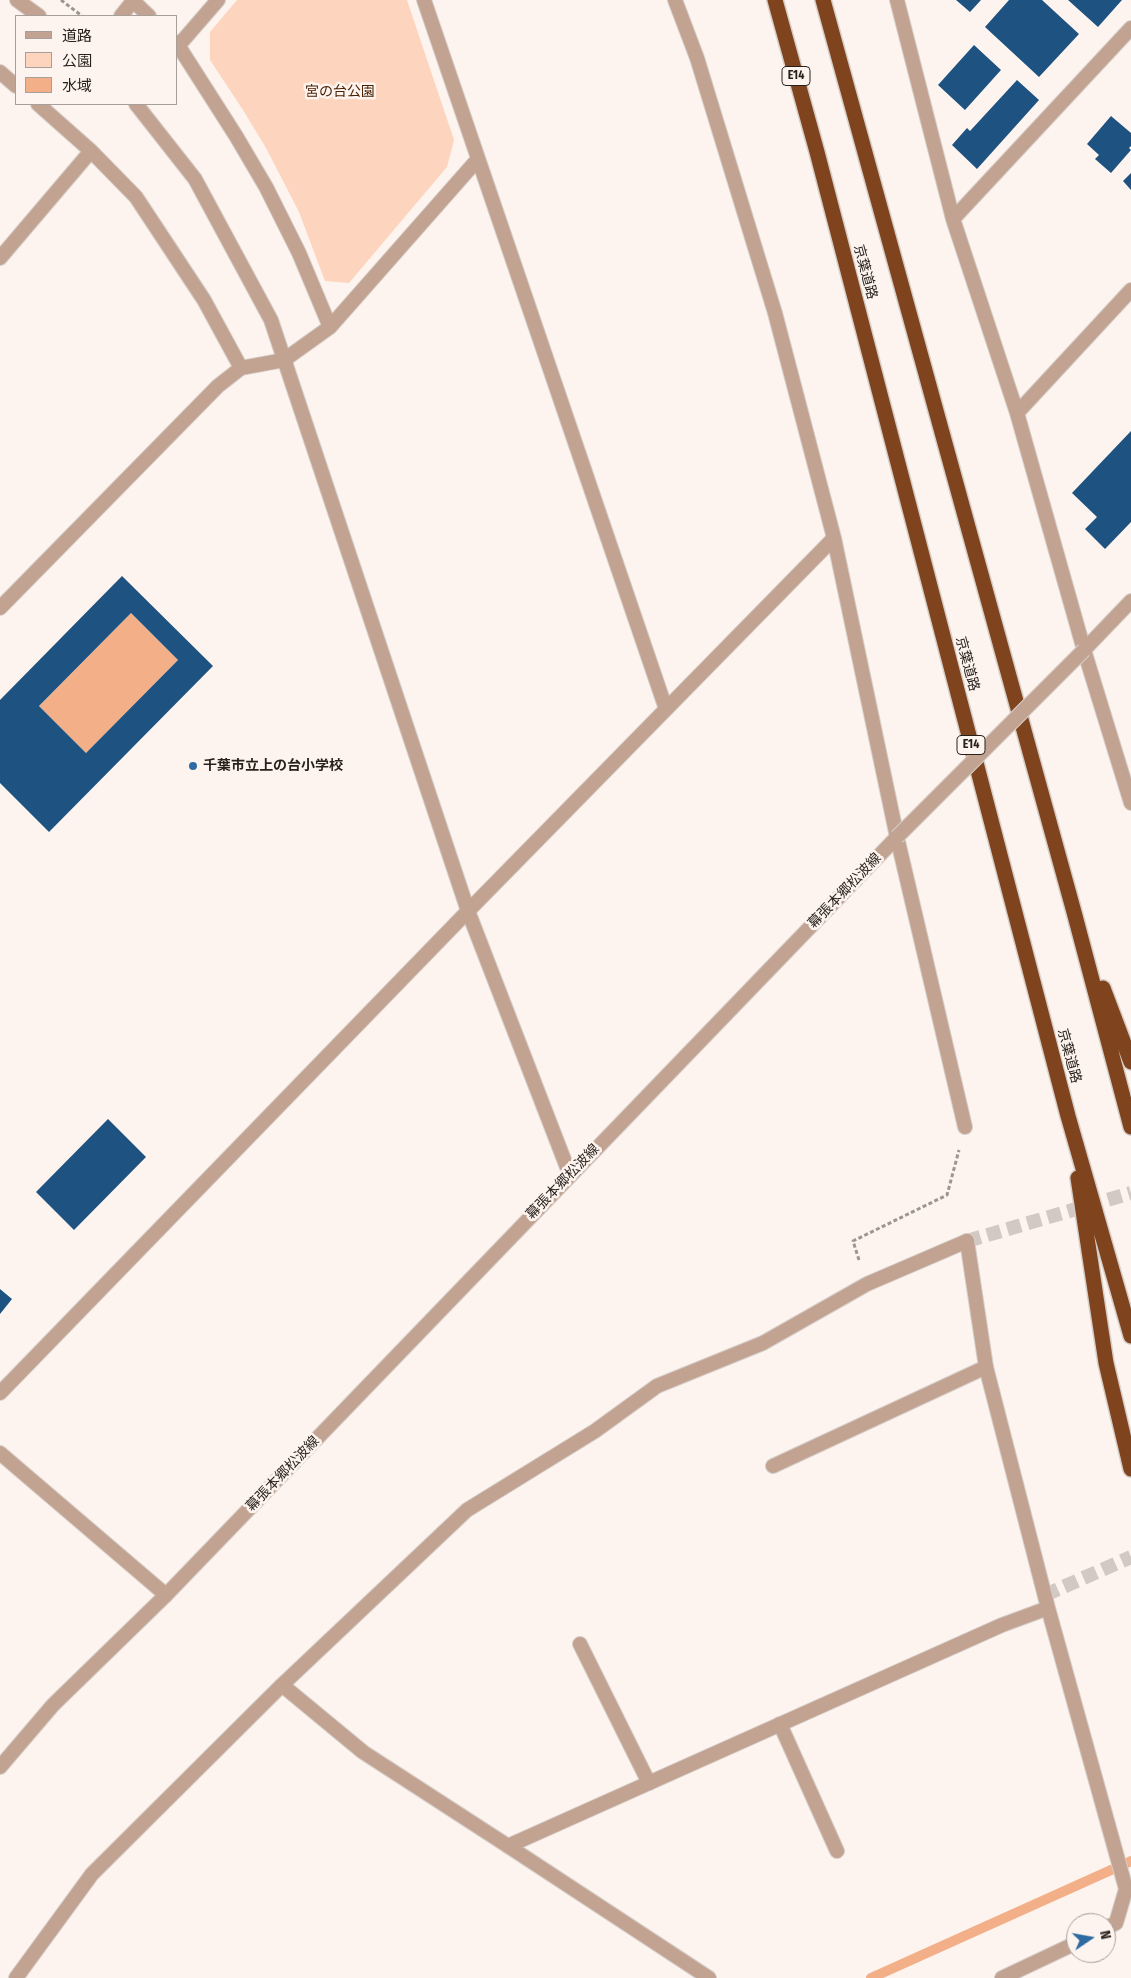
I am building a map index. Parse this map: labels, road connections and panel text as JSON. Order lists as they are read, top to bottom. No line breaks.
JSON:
{"streets":{"highway":["E14","京葉道路"],"street":["幕張本郷松波線"]},"parks":["宮の台公園"],"places":["千葉市立上の台小学校"],"legend":["道路","公園","水域"],"north":"right"}
